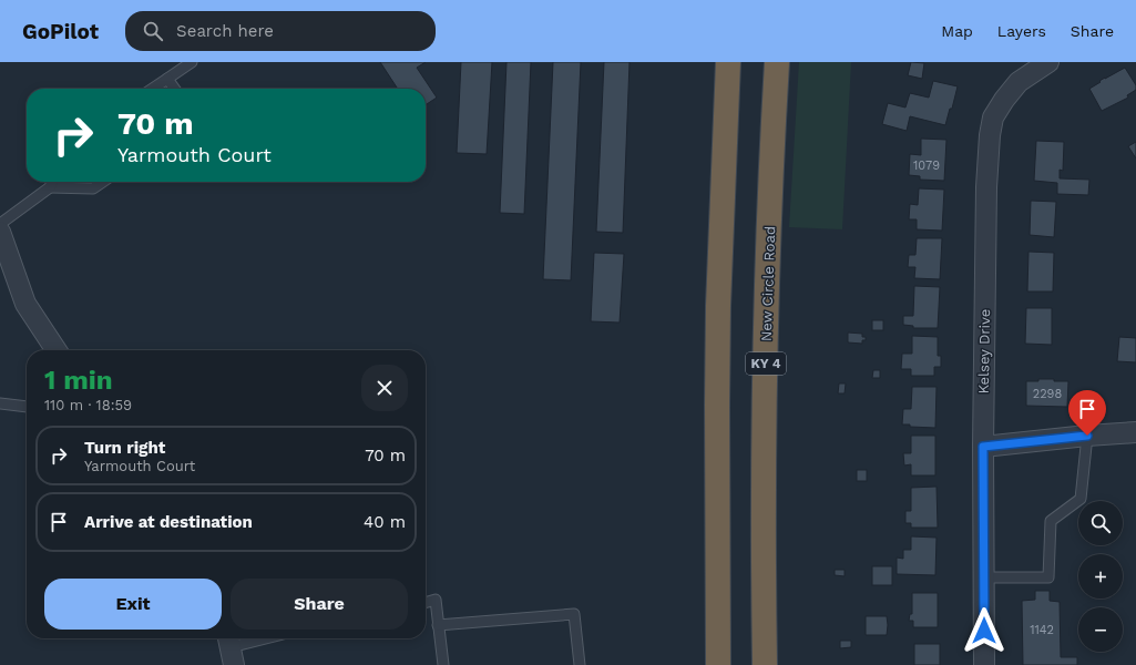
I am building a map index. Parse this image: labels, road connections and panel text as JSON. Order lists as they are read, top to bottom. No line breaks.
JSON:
{"streets":{"highway":["New Circle Road","KY 4"],"street":["Kelsey Drive"]},"house_numbers":["1079","2298","1142"],"page":{"header":"GoPilot","search":"Search here","nav":["Map","Layers","Share"],"turn":["70 m","Yarmouth Court"],"heading":["1 min","110 m · 18:59"],"list":[{"name":"Turn right","note":"Yarmouth Court","value":"70 m"},{"name":"Arrive at destination","value":"40 m"}],"map_buttons":["+","−"],"buttons":["Exit","Share"]}}
